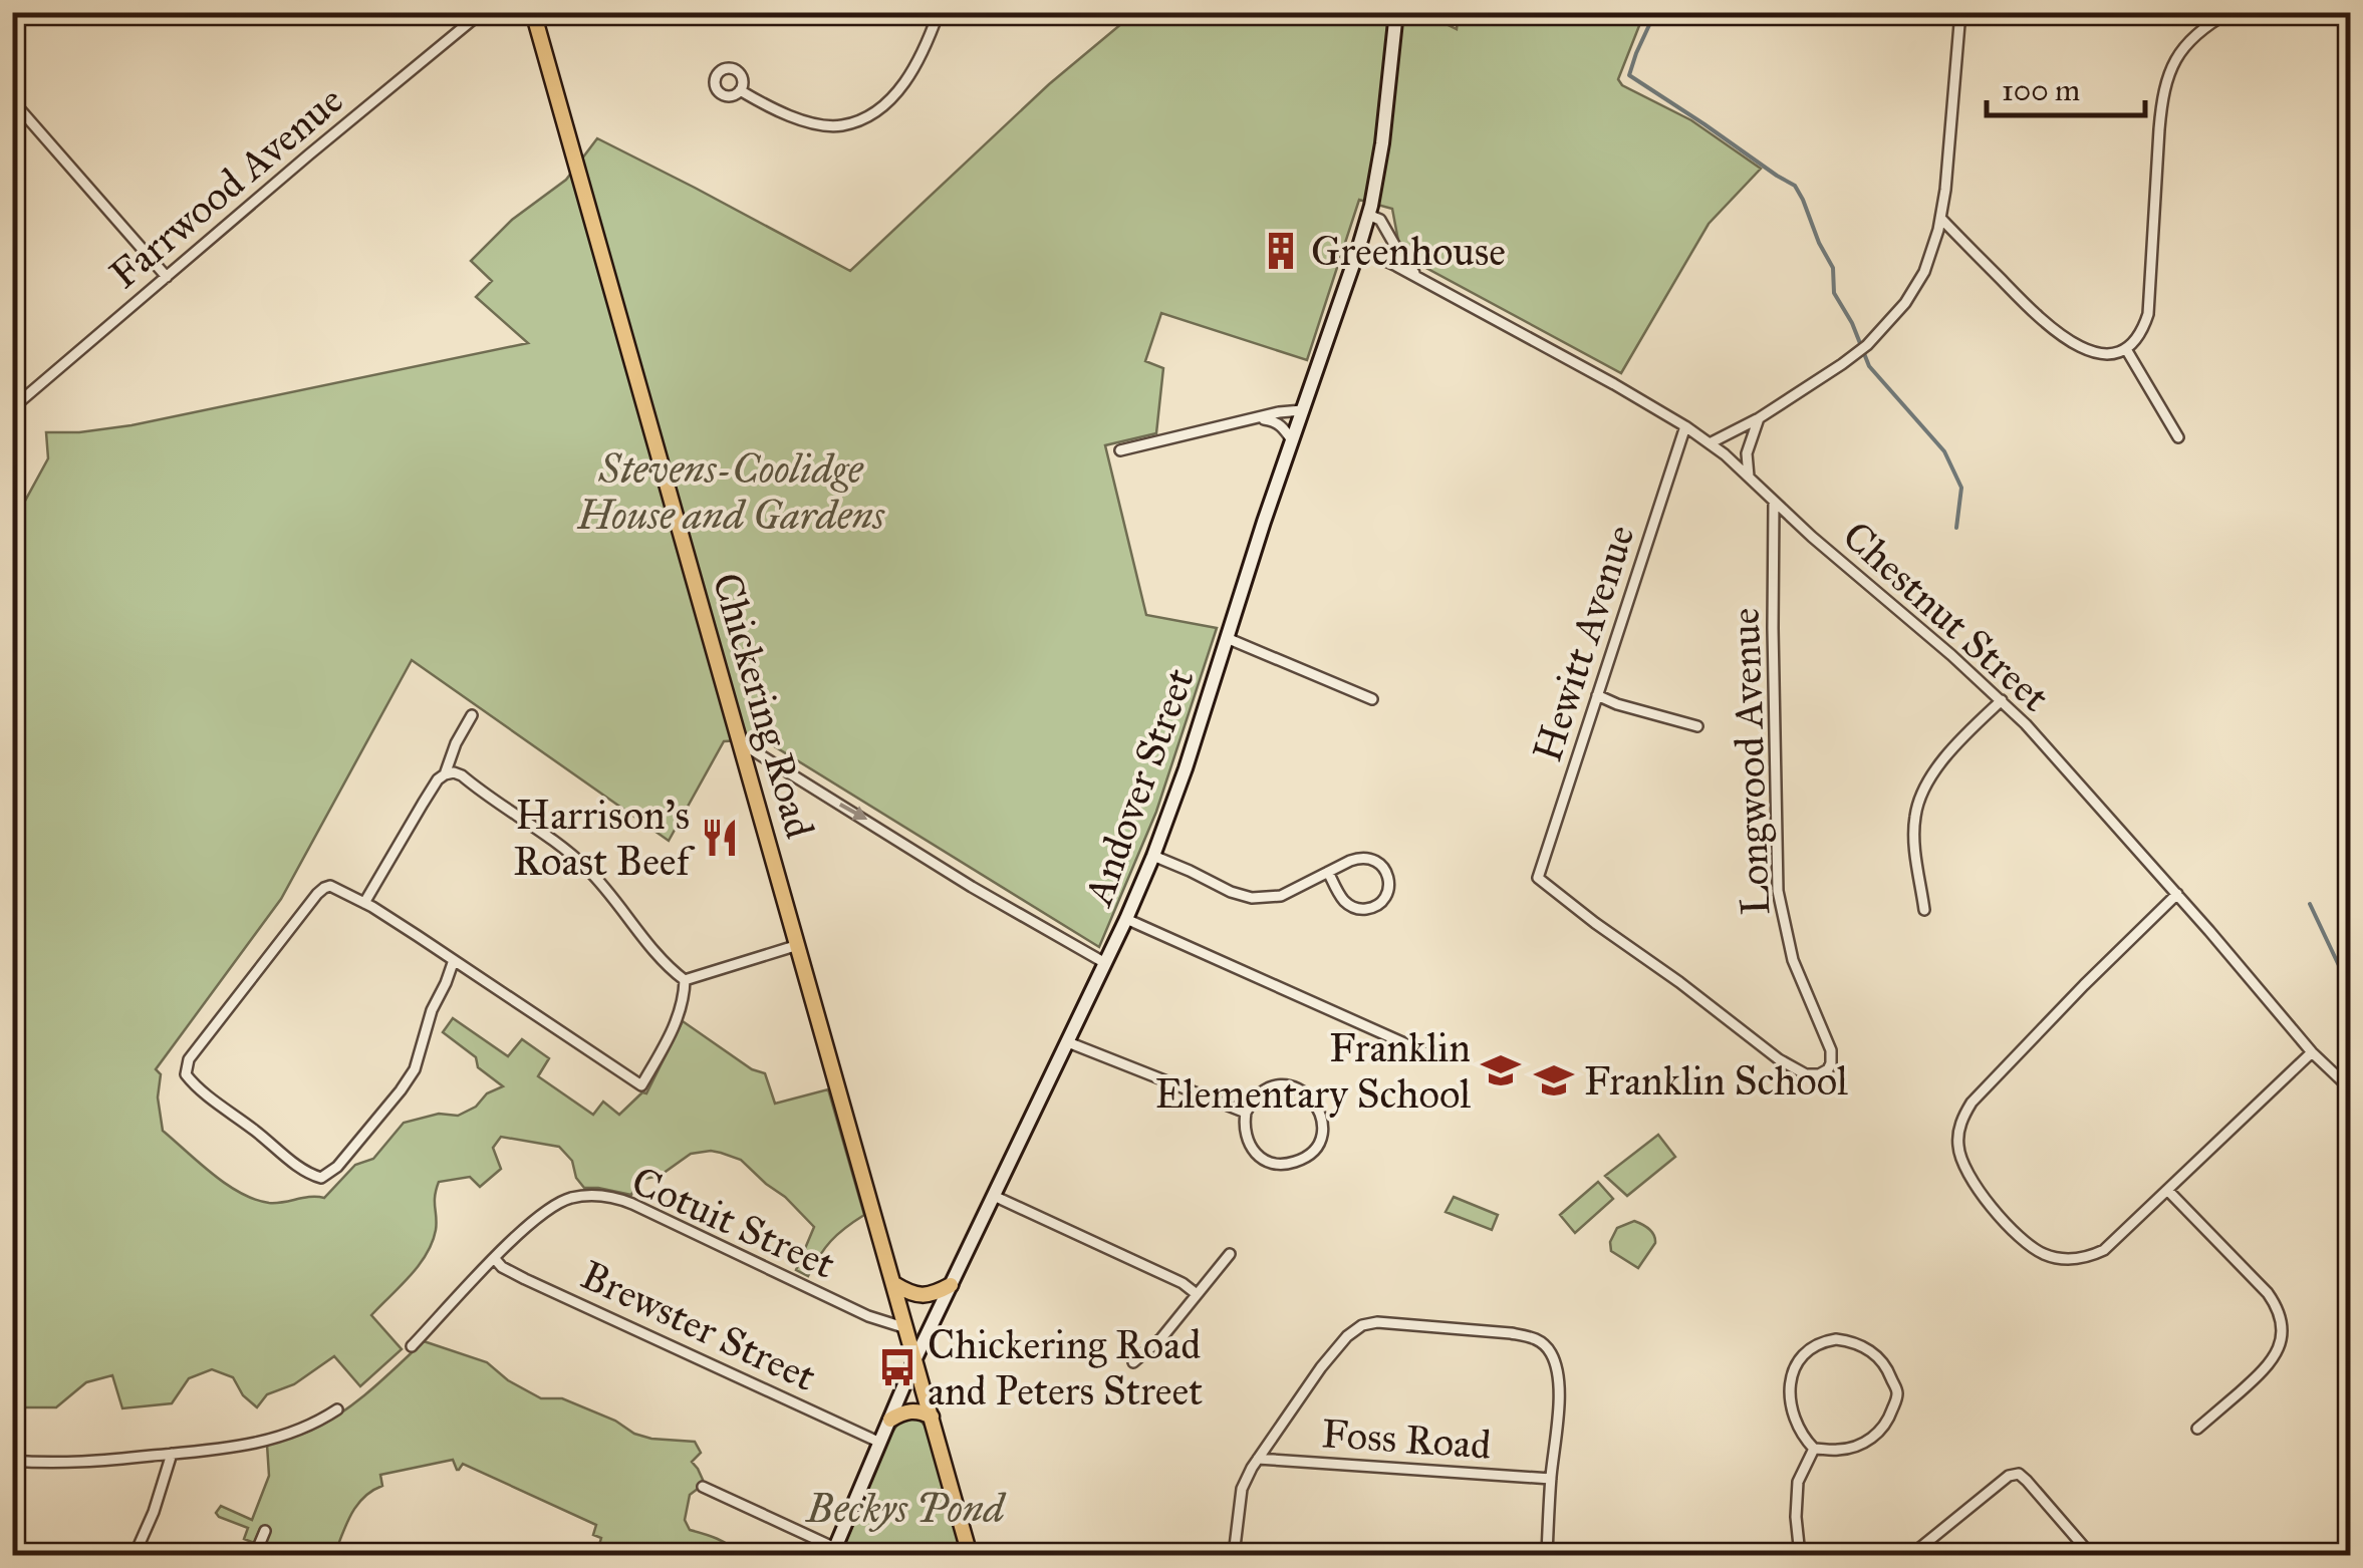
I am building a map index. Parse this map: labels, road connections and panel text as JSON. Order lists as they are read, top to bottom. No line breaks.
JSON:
{"streets":{"main road":["Chickering Road","Andover Street"],"street":["Farrwood Avenue","Chestnut Street","Hewitt Avenue","Longwood Avenue","Cotuit Street","Brewster Street","Foss Road"]},"crossings":[["Chestnut Street","Hewitt Avenue"],["Chestnut Street","Longwood Avenue"],["Chestnut Street","Andover Street"],["Hewitt Avenue","Longwood Avenue"],["Chickering Road","Andover Street"],["Chickering Road","Cotuit Street"],["Andover Street","Brewster Street"],["Cotuit Street","Brewster Street"]],"parks":["Stevens-Coolidge House and Gardens","Beckys Pond"],"places":{"building":["Greenhouse"],"restaurant":["Harrison's Roast Beef"],"school or university":["Franklin Elementary School","Franklin School"],"bus stop":["Chickering Road and Peters Street"]},"scale_bar":"100 m"}
